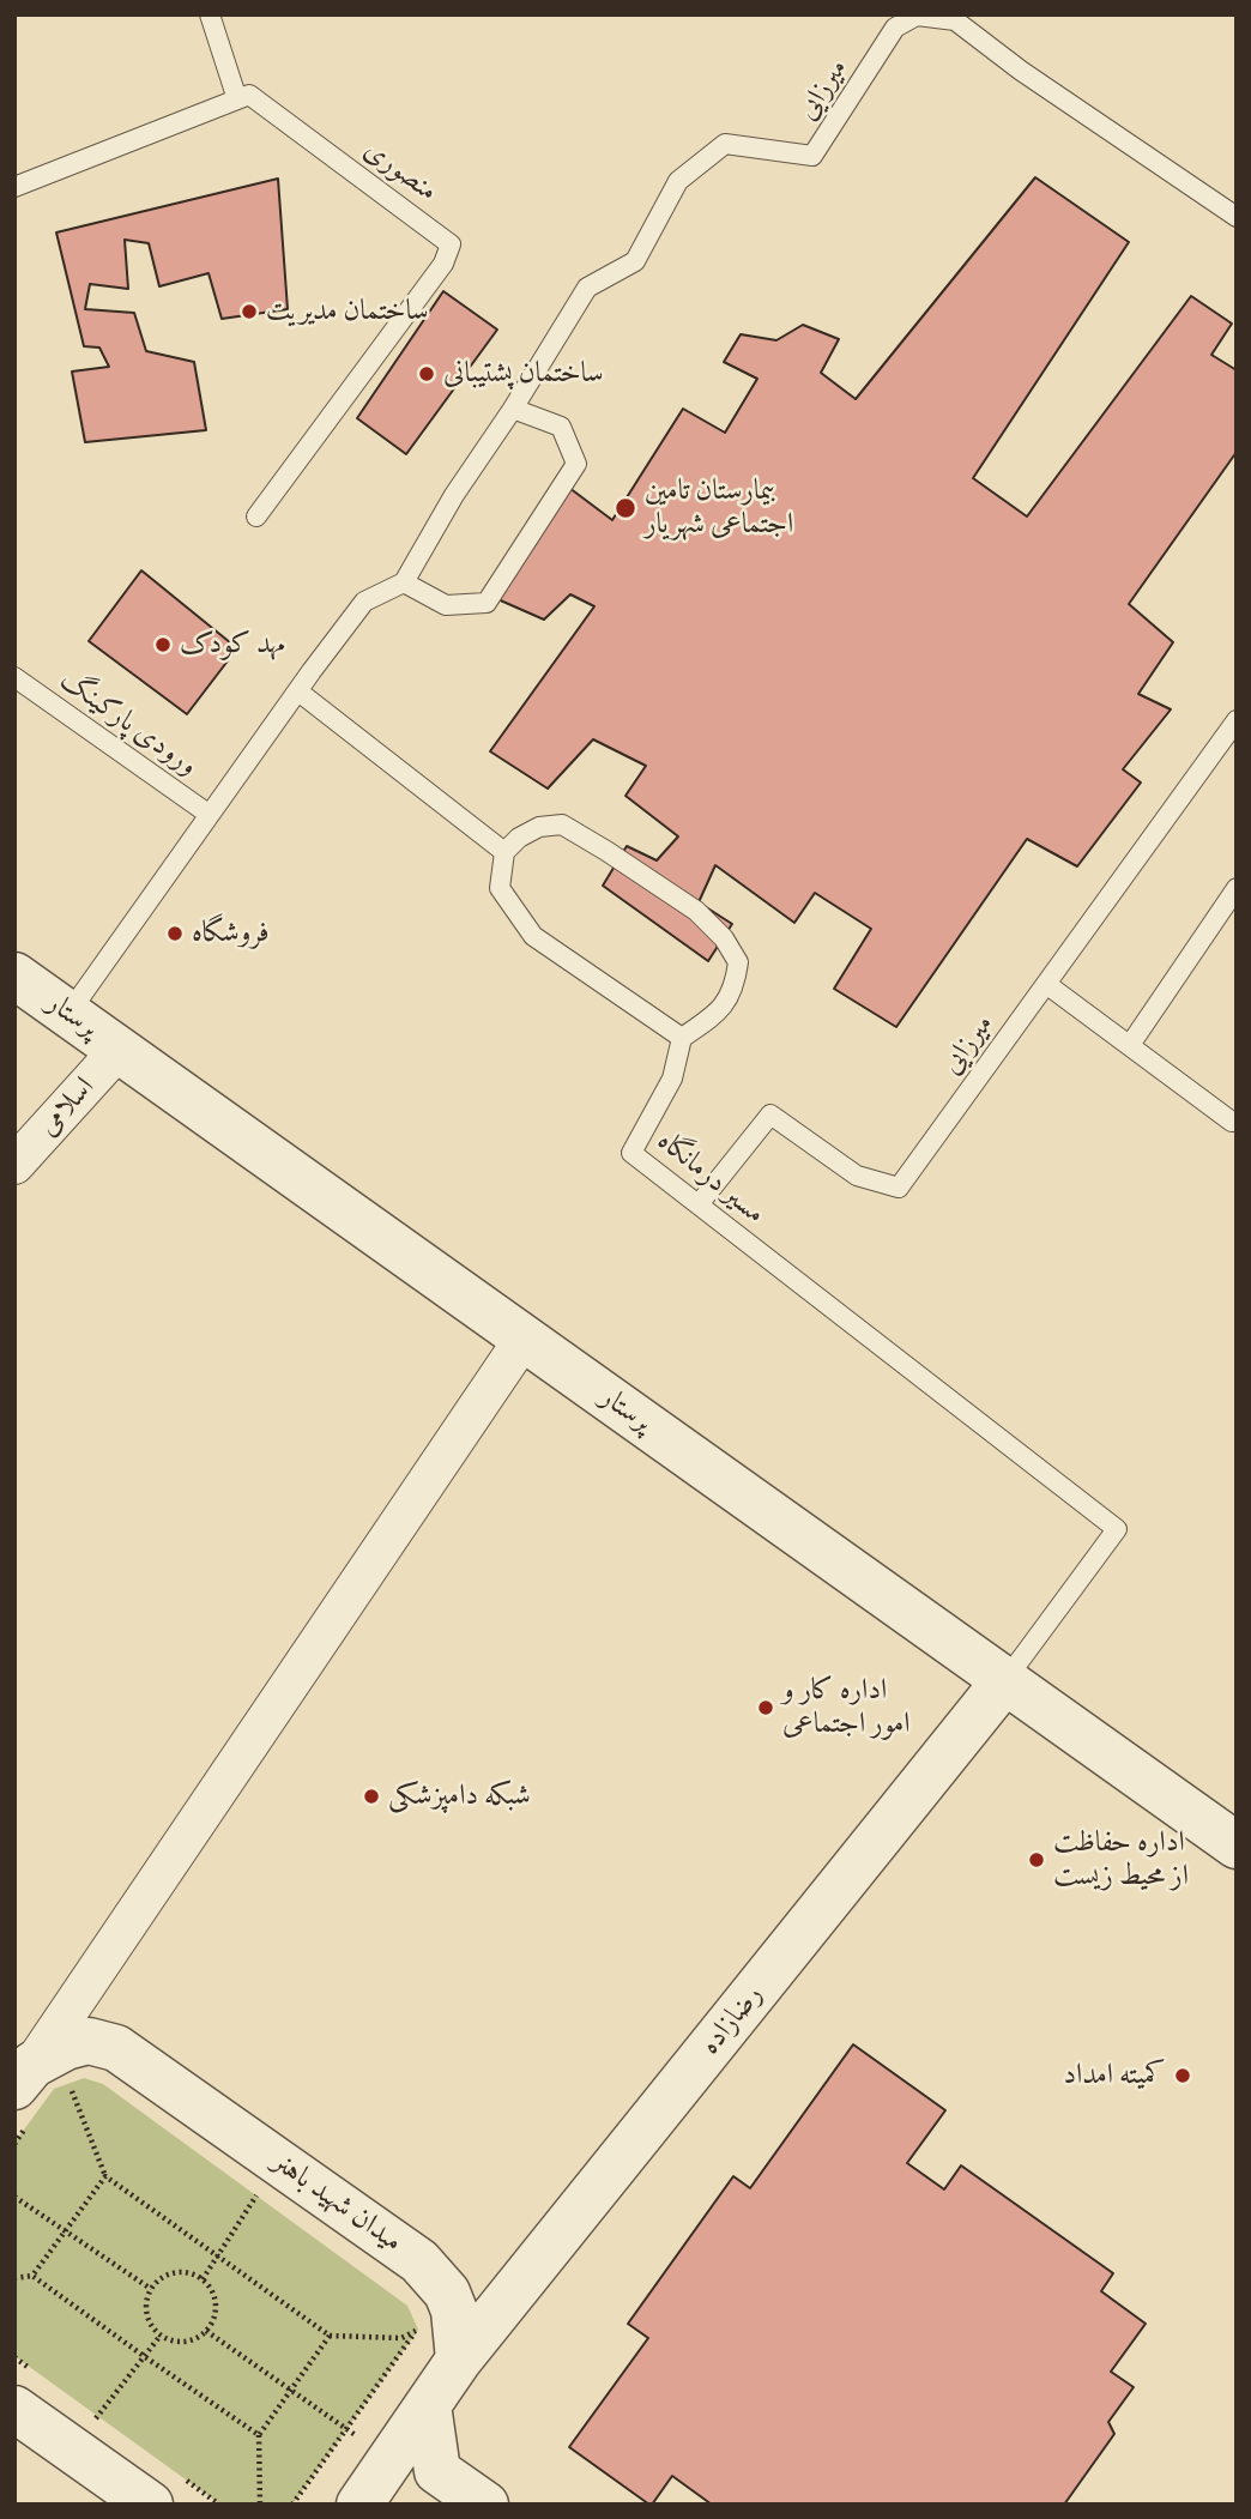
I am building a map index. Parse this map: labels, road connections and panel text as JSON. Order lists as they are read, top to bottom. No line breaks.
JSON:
{"streets":{"street":["پرستار","اسلامی","رضازاده","میدان شهید باهنر"],"lane":["میرزایی","منصوری","ورودی پارکینگ","مسیر درمانگاه"]},"crossings":[["میرزایی","مسیر درمانگاه"],["پرستار","اسلامی"],["پرستار","مسیر درمانگاه"],["پرستار","رضازاده"],["مسیر درمانگاه","رضازاده"],["رضازاده","میدان شهید باهنر"]],"places":["ساختمان مدیریت","ساختمان پشتیبانی","بیمارستان تامین اجتماعی شهریار","مهد کودک","فروشگاه","اداره کار و امور اجتماعی","شبکه دامپزشکی","اداره حفاظت از محیط زیست","کمیته امداد"]}
